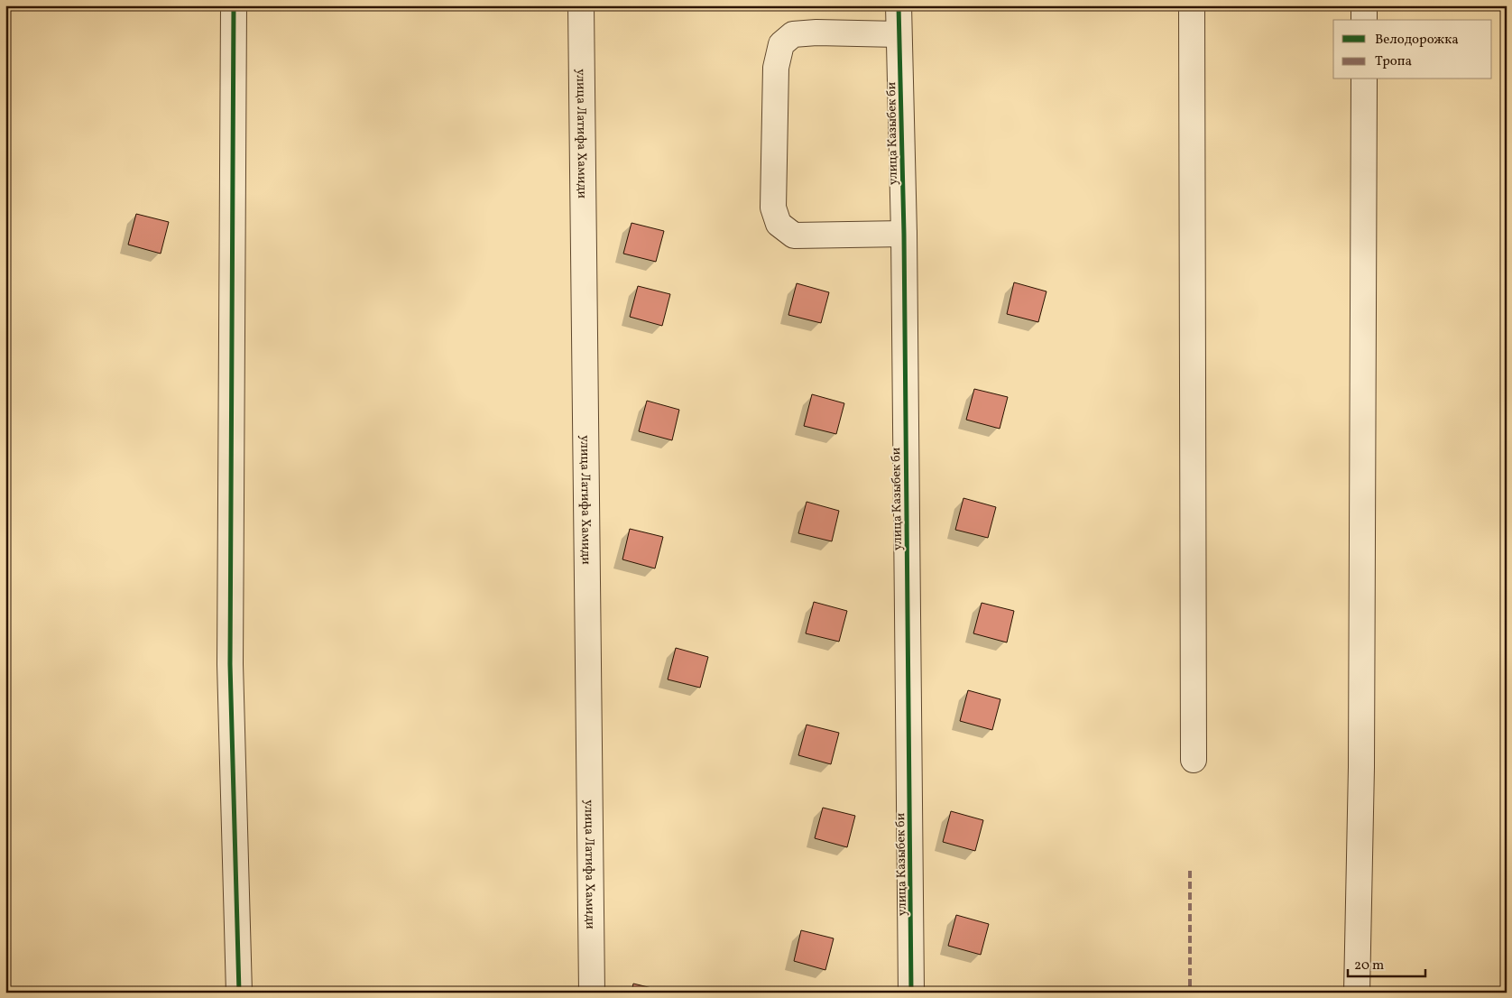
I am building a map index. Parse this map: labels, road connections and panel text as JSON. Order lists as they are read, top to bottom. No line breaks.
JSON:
{"streets":{"street":["улица Латифа Хамиди","улица Казыбек би"]},"legend":["Велодорожка","Тропа"],"scale_bar":"20 m"}
